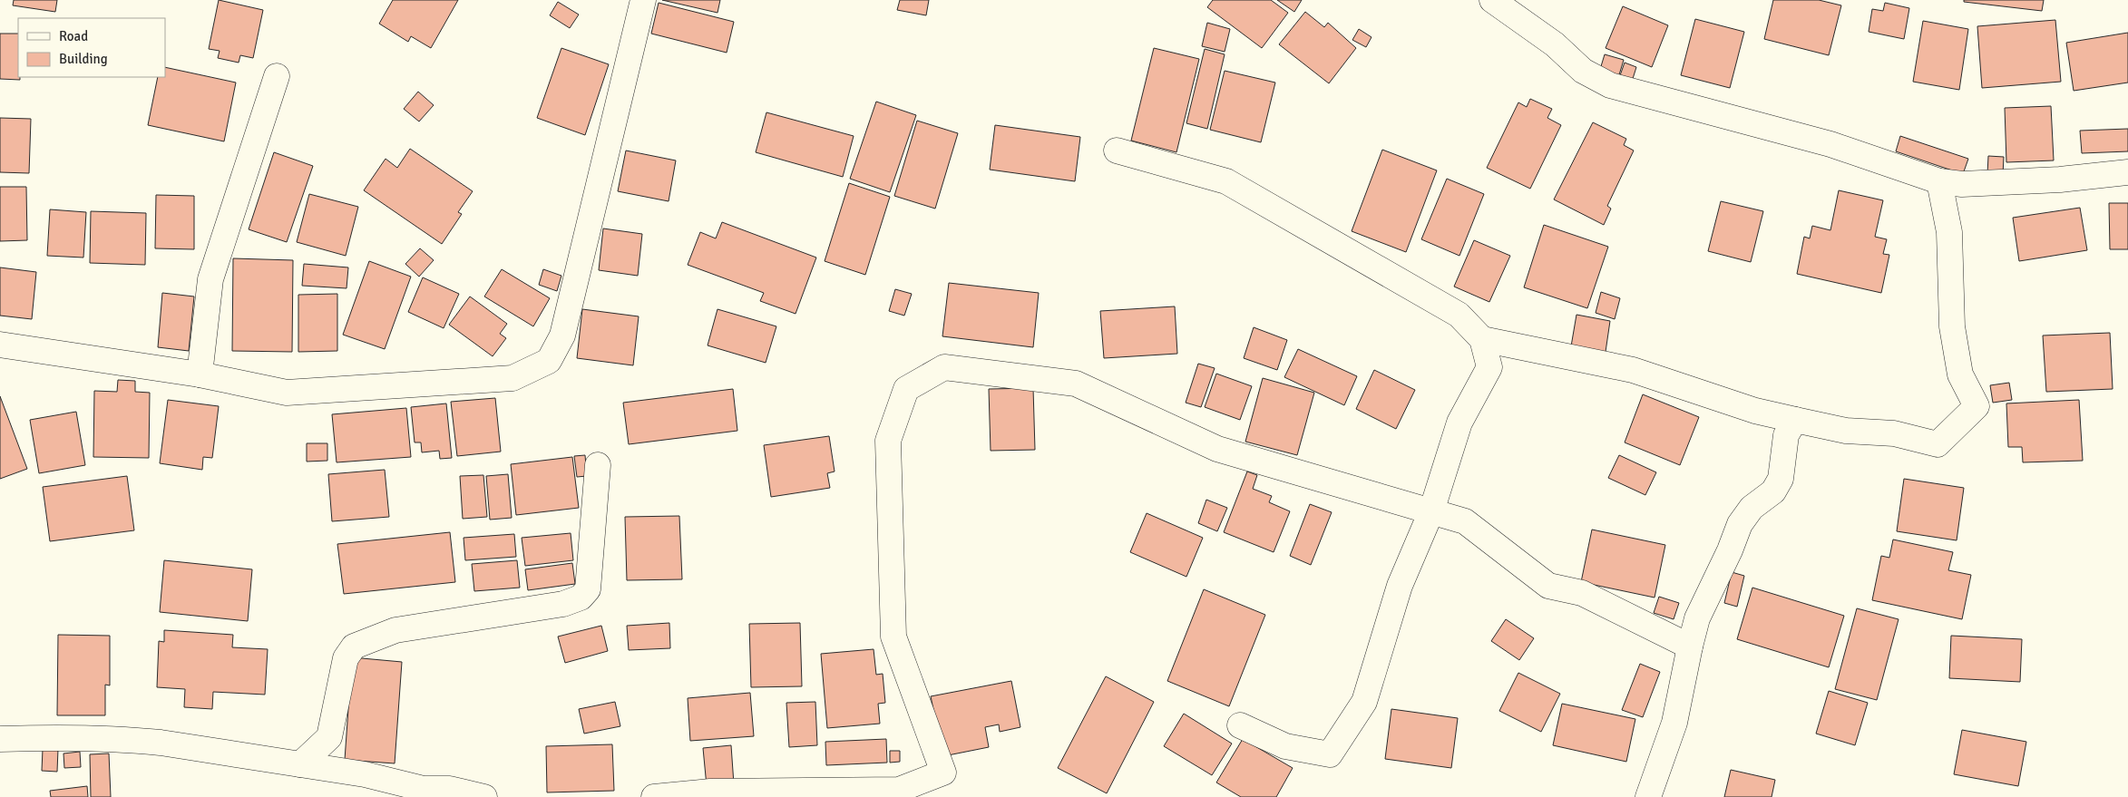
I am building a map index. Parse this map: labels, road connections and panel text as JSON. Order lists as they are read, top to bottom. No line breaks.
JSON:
{"legend":["Road","Building"]}
